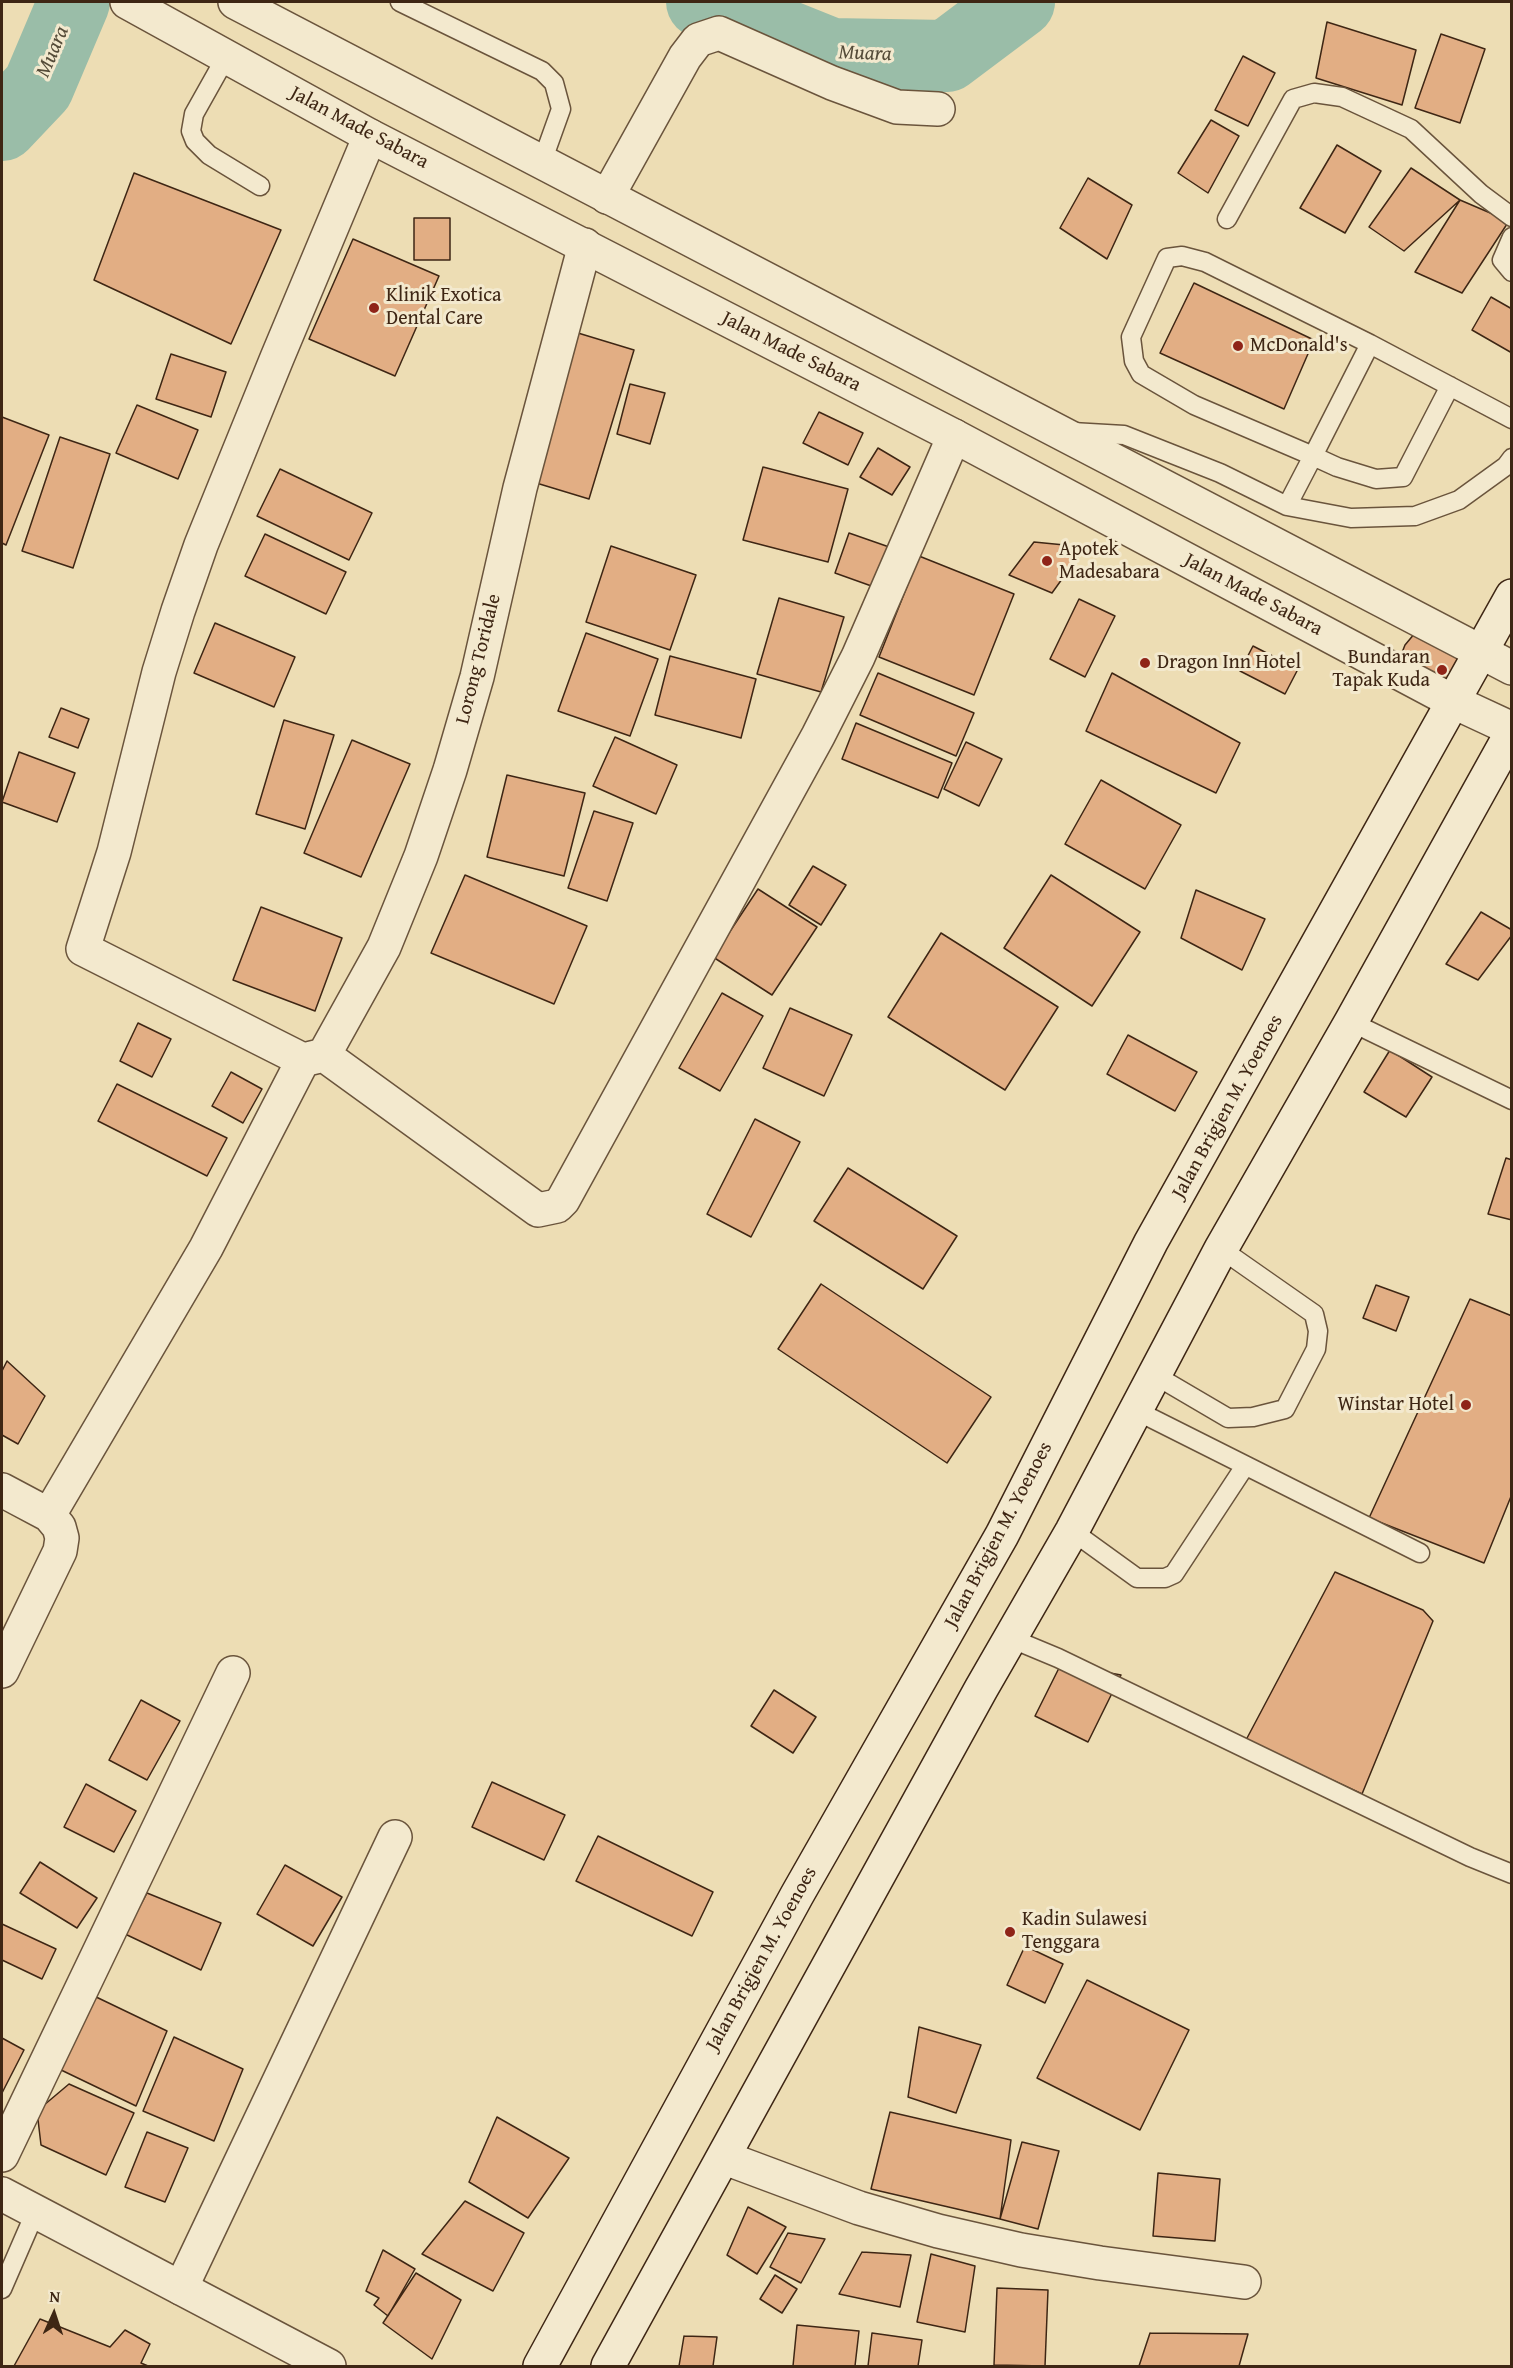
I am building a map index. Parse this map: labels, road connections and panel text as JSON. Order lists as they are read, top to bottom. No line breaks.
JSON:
{"streets":{"street":["Jalan Made Sabara","Lorong Toridale","Jalan Brigjen M. Yoenoes"]},"crossings":[["Jalan Made Sabara","Lorong Toridale"],["Jalan Made Sabara","Jalan Brigjen M. Yoenoes"]],"water":["Muara"],"places":["Klinik Exotica Dental Care","McDonald's","Apotek Madesabara","Dragon Inn Hotel","Bundaran Tapak Kuda","Winstar Hotel","Kadin Sulawesi Tenggara"],"north":"top"}
